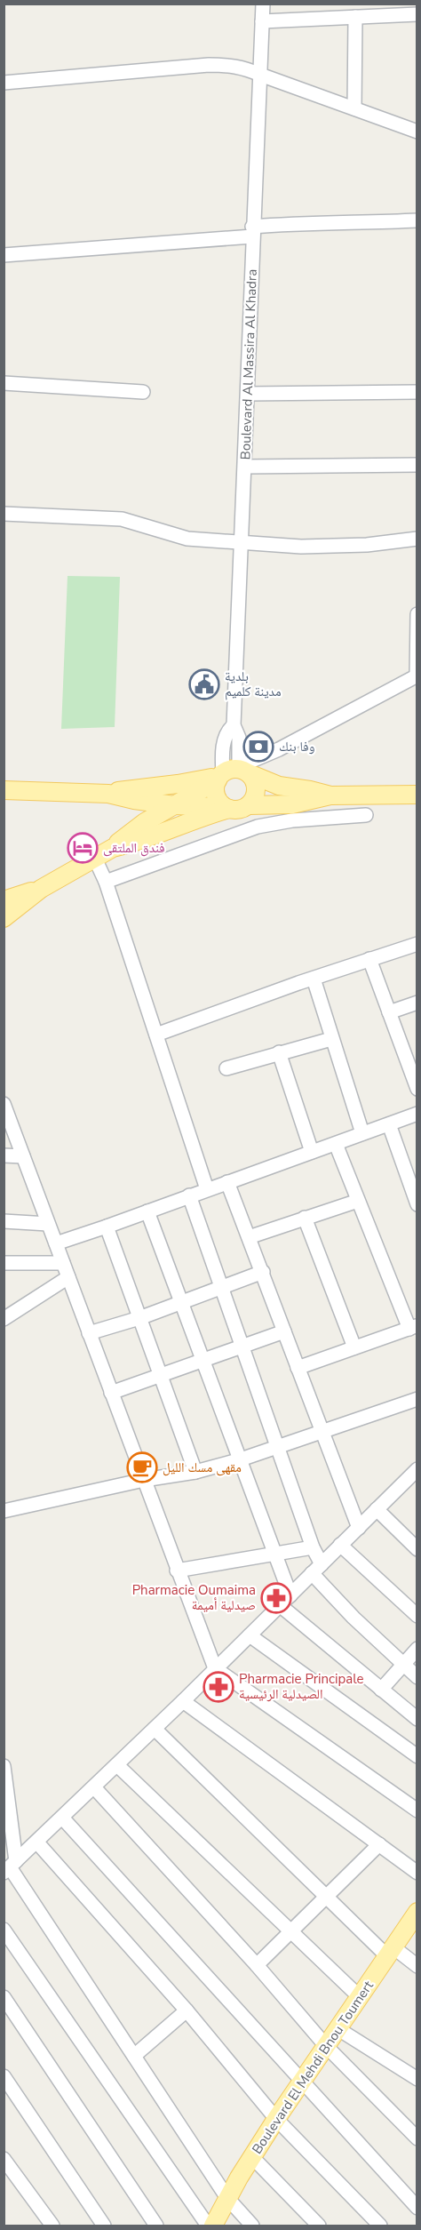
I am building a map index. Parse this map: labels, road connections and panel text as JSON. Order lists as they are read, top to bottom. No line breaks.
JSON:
{"streets":{"main road":["Boulevard El Mehdi Bnou Toumert"],"street":["Boulevard Al Massira Al Khadra"]},"places":{"public building":["بلدية مدينة كلميم"],"bank":["وفا بنك"],"hotel":["فندق الملتقى"],"cafe":["مقهى مسك الليل"],"pharmacy":["Pharmacie Oumaima صيدلية أميمة","Pharmacie Principale الصيدلية الرئيسية"]}}
